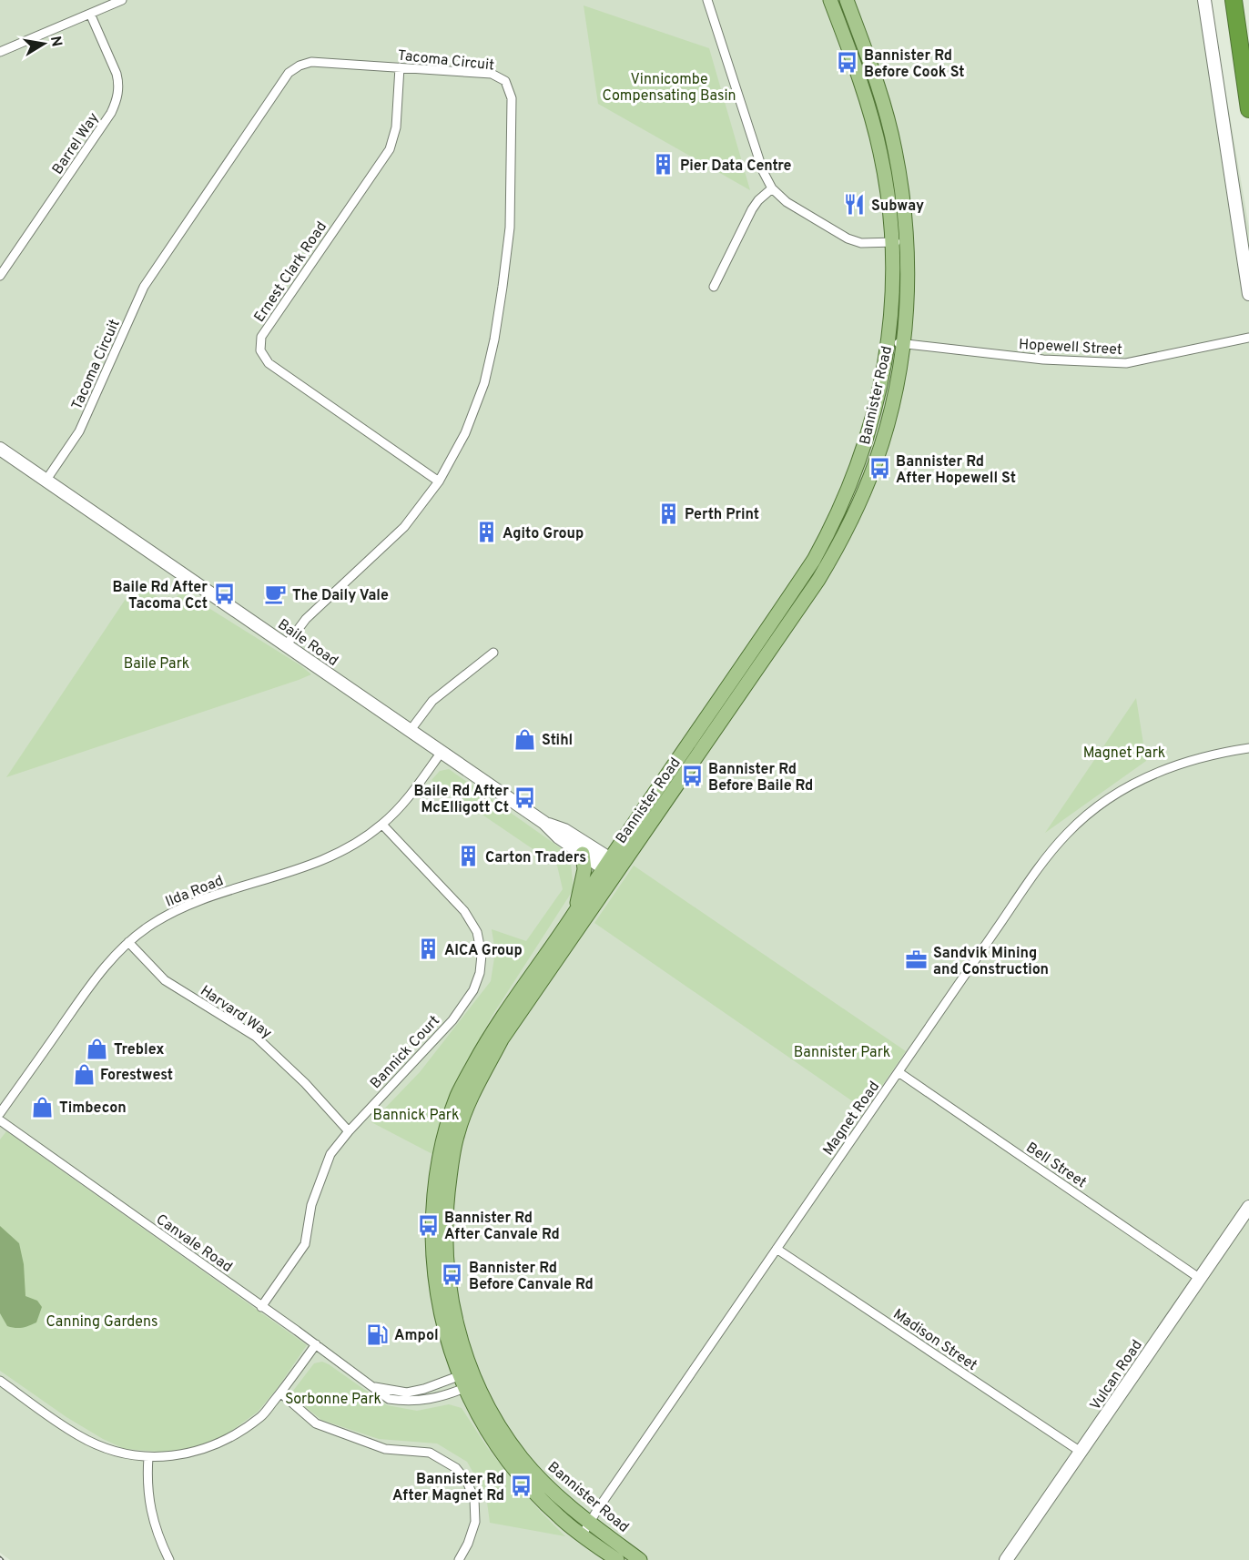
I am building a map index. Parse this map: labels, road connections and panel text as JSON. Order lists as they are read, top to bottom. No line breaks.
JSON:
{"streets":{"main road":["Bannister Road"],"street":["Tacoma Circuit","Barrel Way","Ernest Clark Road","Hopewell Street","Baile Road","Ilda Road","Harvard Way","Bannick Court","Magnet Road","Bell Street","Canvale Road","Madison Street","Vulcan Road"]},"crossings":[["Tacoma Circuit","Ernest Clark Road"],["Tacoma Circuit","Baile Road"],["Hopewell Street","Bannister Road"],["Bannister Road","Baile Road"],["Bannister Road","Magnet Road"],["Bannister Road","Canvale Road"],["Baile Road","Ilda Road"],["Ilda Road","Harvard Way"],["Ilda Road","Bannick Court"],["Harvard Way","Bannick Court"],["Bannick Court","Canvale Road"],["Magnet Road","Bell Street"],["Magnet Road","Madison Street"],["Bell Street","Vulcan Road"],["Madison Street","Vulcan Road"]],"parks":["Vinnicombe Compensating Basin","Baile Park","Magnet Park","Bannister Park","Bannick Park","Canning Gardens","Sorbonne Park"],"places":{"bus stop":["Bannister Rd Before Cook St","Bannister Rd After Hopewell St","Baile Rd After Tacoma Cct","Bannister Rd Before Baile Rd","Baile Rd After McElligott Ct","Bannister Rd After Canvale Rd","Bannister Rd Before Canvale Rd","Bannister Rd After Magnet Rd"],"building":["Pier Data Centre","Perth Print","Agito Group","Carton Traders","AICA Group"],"restaurant":["Subway"],"cafe":["The Daily Vale"],"shop":["Stihl","Treblex","Forestwest","Timbecon"],"office":["Sandvik Mining and Construction"],"fuel station":["Ampol"]},"north":"right"}
